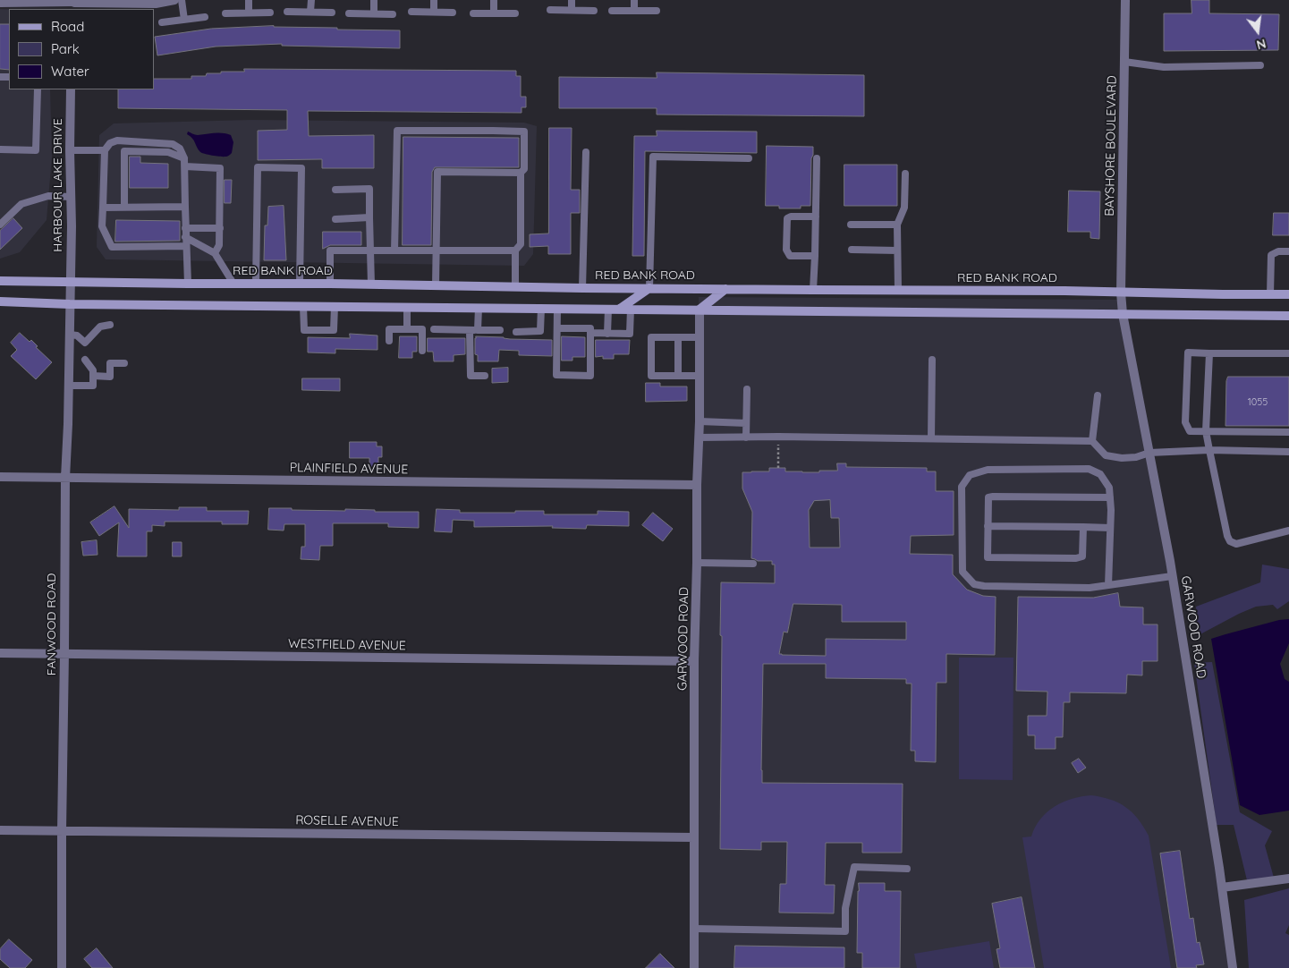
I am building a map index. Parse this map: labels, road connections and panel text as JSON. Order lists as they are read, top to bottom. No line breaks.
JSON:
{"streets":{"main road":["RED BANK ROAD"],"street":["BAYSHORE BOULEVARD","HARBOUR LAKE DRIVE","PLAINFIELD AVENUE","FANWOOD ROAD","GARWOOD ROAD","WESTFIELD AVENUE","ROSELLE AVENUE"]},"crossings":[["BAYSHORE BOULEVARD","RED BANK ROAD"],["BAYSHORE BOULEVARD","GARWOOD ROAD"],["HARBOUR LAKE DRIVE","RED BANK ROAD"],["HARBOUR LAKE DRIVE","FANWOOD ROAD"],["RED BANK ROAD","FANWOOD ROAD"],["RED BANK ROAD","GARWOOD ROAD"],["PLAINFIELD AVENUE","FANWOOD ROAD"],["PLAINFIELD AVENUE","GARWOOD ROAD"],["FANWOOD ROAD","WESTFIELD AVENUE"],["FANWOOD ROAD","ROSELLE AVENUE"],["GARWOOD ROAD","WESTFIELD AVENUE"],["GARWOOD ROAD","ROSELLE AVENUE"]],"house_numbers":["1055"],"legend":["Road","Park","Water"],"north":"bottom"}
